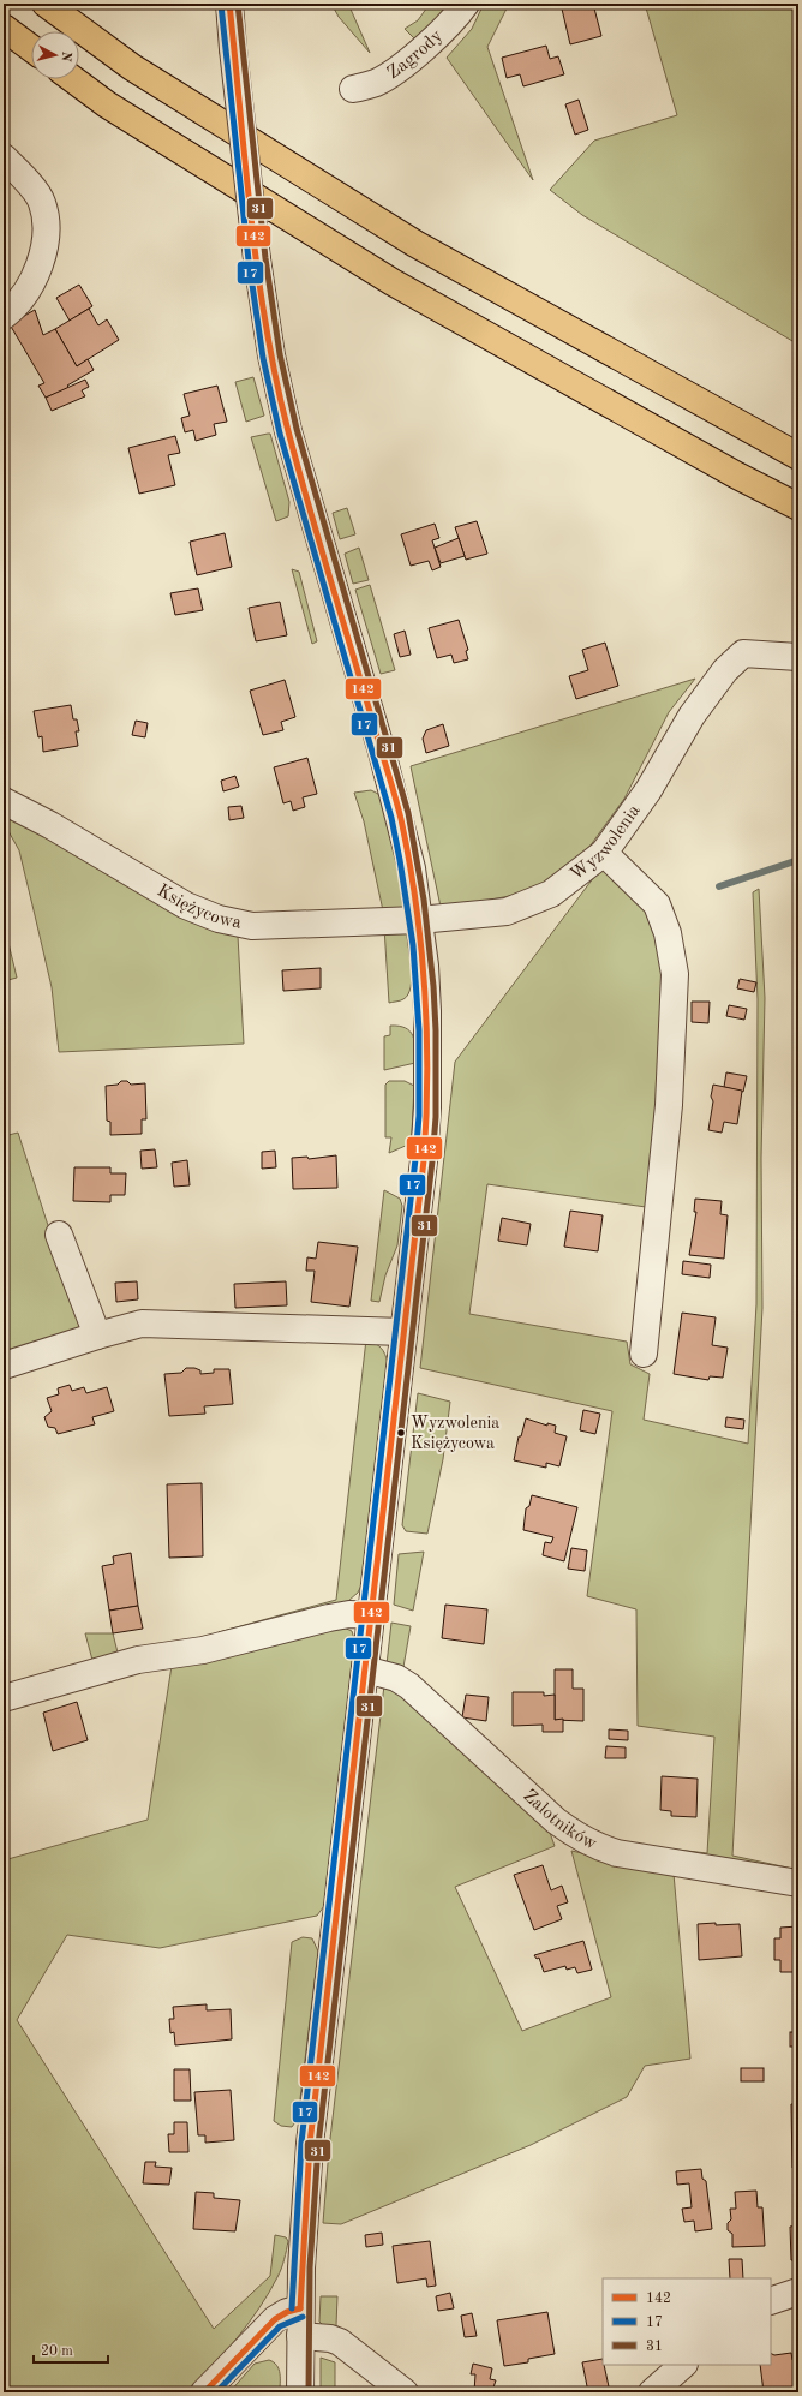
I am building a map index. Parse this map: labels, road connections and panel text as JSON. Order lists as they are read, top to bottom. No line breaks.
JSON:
{"streets":{"street":["Zagrody","Wyzwolenia","Księżycowa","Zalotników"]},"crossings":[["Wyzwolenia","Księżycowa"]],"places":["Wyzwolenia Księżycowa"],"lines":["transit line 142","transit line 31","transit line 17"],"legend":["142","17","31"],"scale_bar":"20 m","north":"right"}
